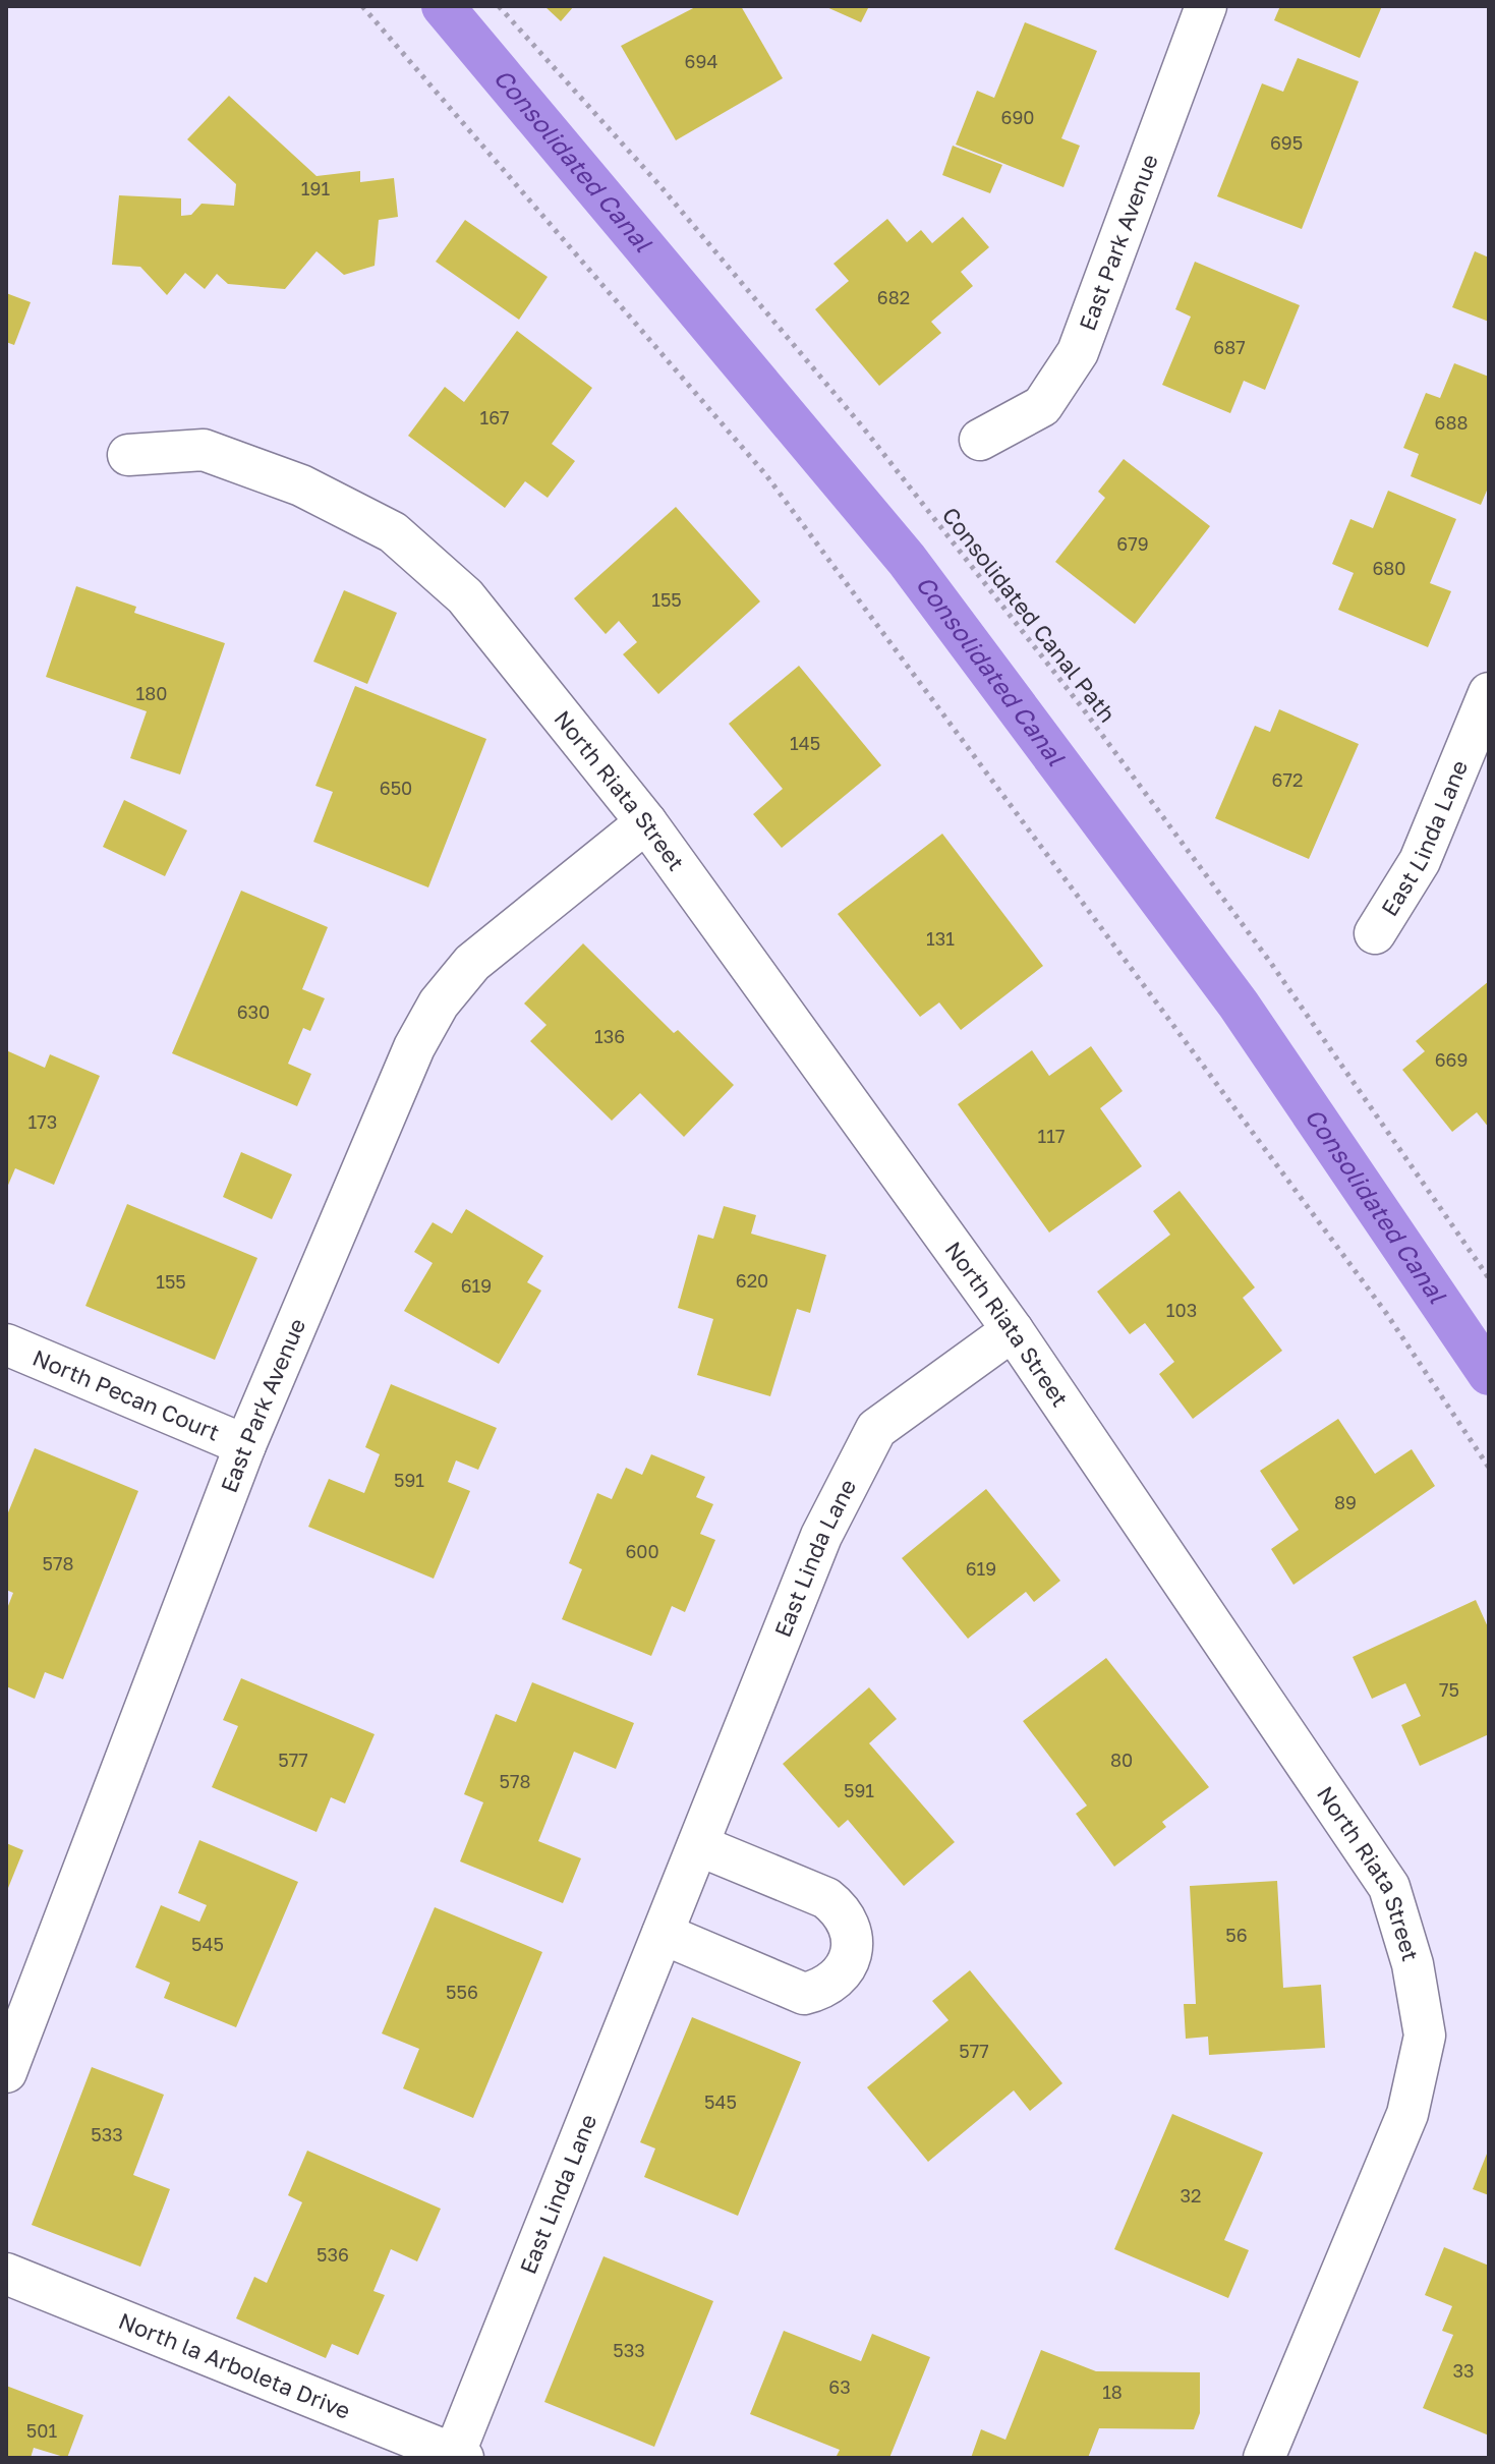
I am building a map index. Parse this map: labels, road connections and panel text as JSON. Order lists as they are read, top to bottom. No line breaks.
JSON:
{"streets":{"street":["East Park Avenue","North Riata Street","East Linda Lane","North Pecan Court","North la Arboleta Drive"],"path":["Consolidated Canal Path"]},"crossings":[["East Park Avenue","North Riata Street"],["East Park Avenue","North Pecan Court"],["North Riata Street","East Linda Lane"],["East Linda Lane","North la Arboleta Drive"]],"water":["Consolidated Canal"],"house_numbers":["694","690","695","191","682","687","167","688","679","680","155","180","145","672","650","131","630","136","669","173","117","620","155","619","103","591","89","600","578","619","75","577","80","578","591","56","545","556","577","545","533","32","536","533","33","63","18","501"]}
